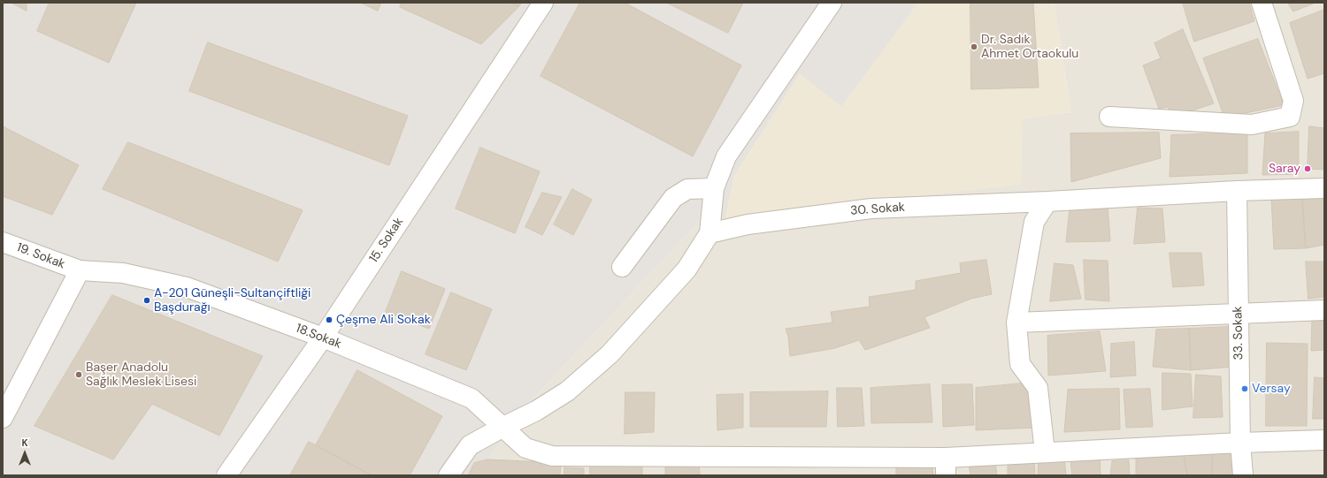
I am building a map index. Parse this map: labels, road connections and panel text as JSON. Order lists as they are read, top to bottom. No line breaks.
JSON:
{"streets":{"street":["30. Sokak","15. Sokak","19. Sokak","33. Sokak","18.Sokak"]},"crossings":[["30. Sokak","33. Sokak"],["15. Sokak","18.Sokak"],["19. Sokak","18.Sokak"],["33. Sokak","18.Sokak"]],"places":["Dr. Sadık Ahmet Ortaokulu","Saray","A-201 Güneşli-Sultançiftliği Başdurağı","Çeşme Ali Sokak","Başer Anadolu Sağlık Meslek Lisesi","Versay"],"north":"top"}
